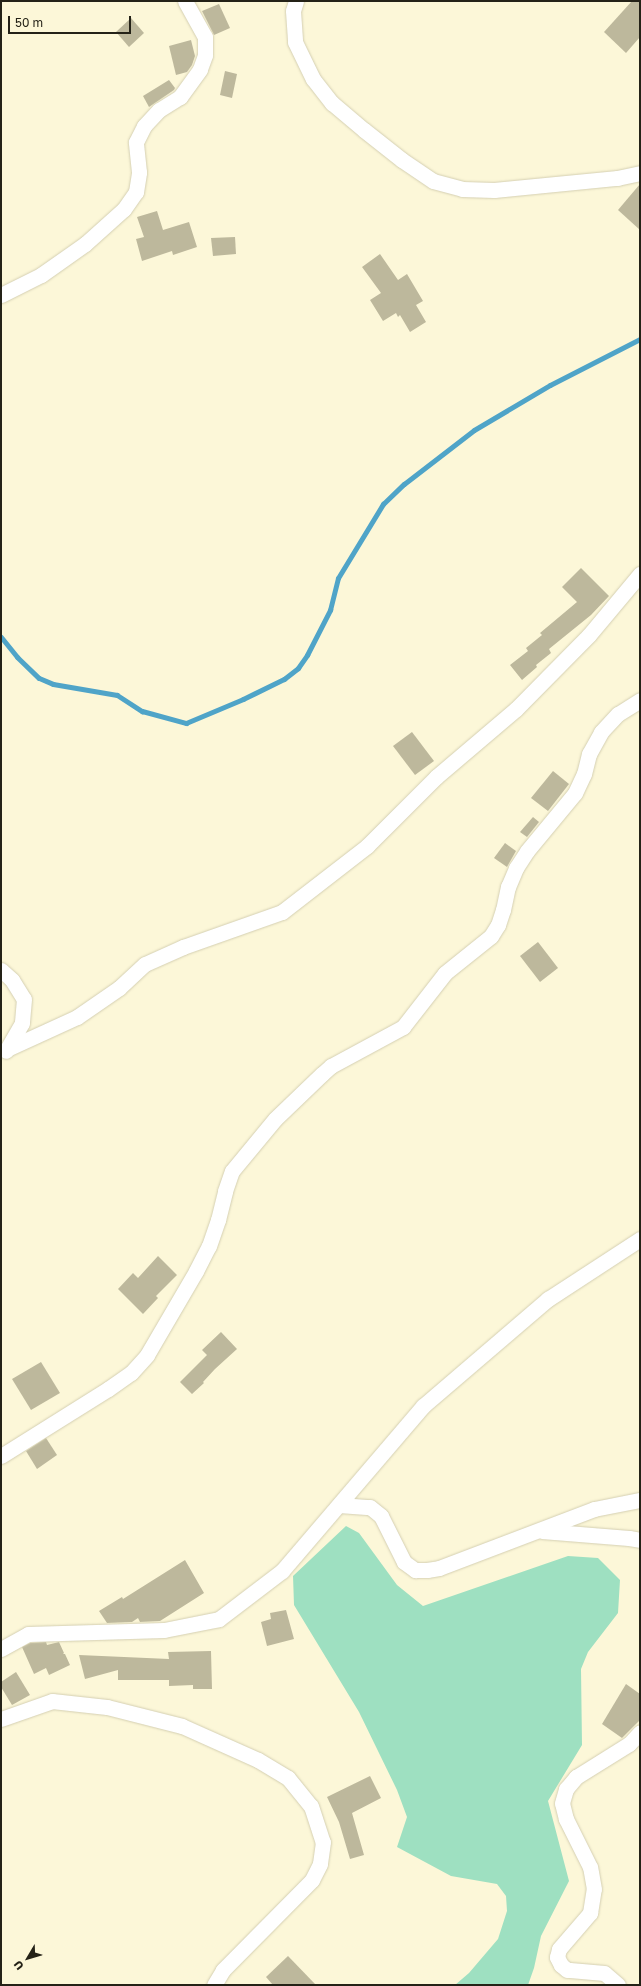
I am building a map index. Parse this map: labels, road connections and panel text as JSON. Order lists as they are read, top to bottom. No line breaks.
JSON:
{"scale_bar":"50 m","north":"bottom left"}
